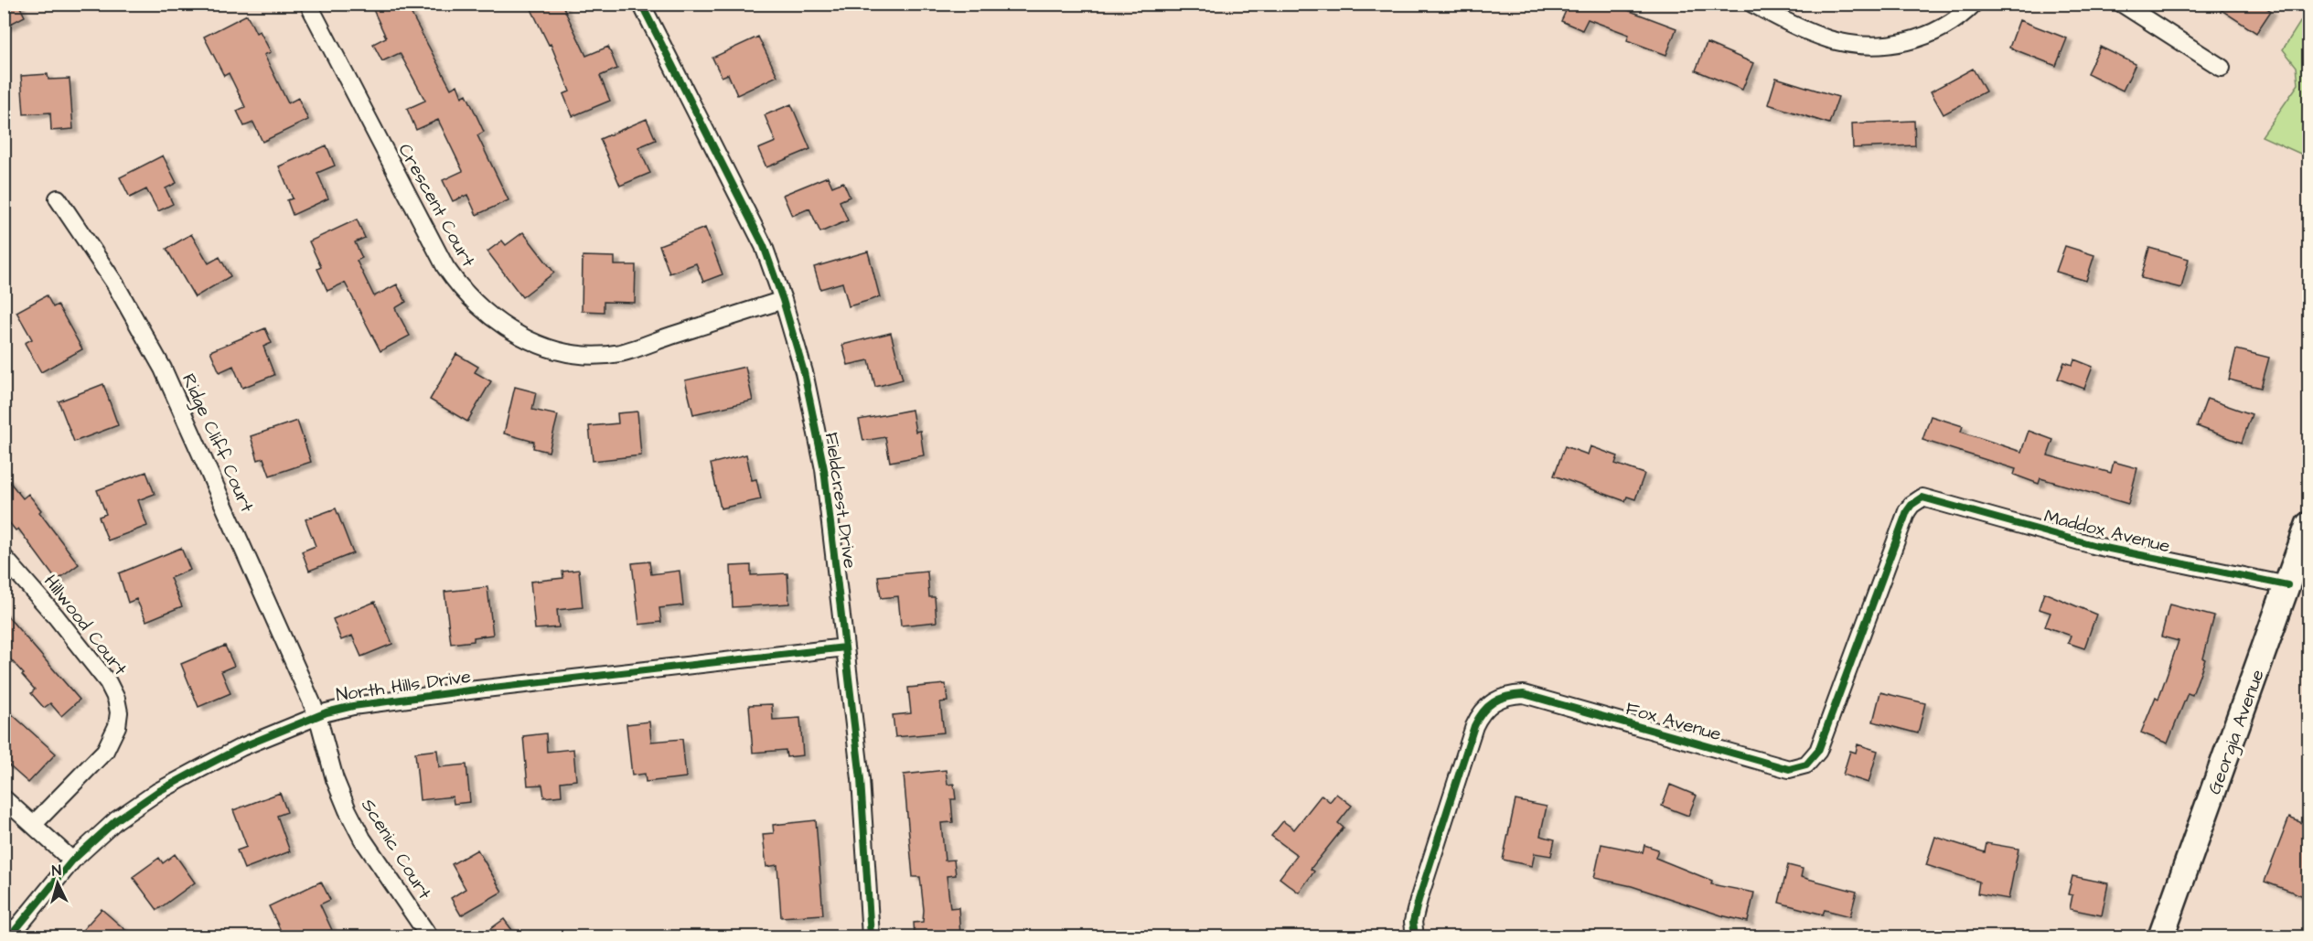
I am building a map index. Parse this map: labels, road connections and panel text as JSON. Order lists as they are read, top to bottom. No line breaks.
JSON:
{"streets":{"main road":["Georgia Avenue"],"street":["Crescent Court","Ridge Cliff Court","Fieldcrest Drive","Maddox Avenue","Hillwood Court","North Hills Drive","Fox Avenue","Scenic Court"]},"crossings":[["Crescent Court","Fieldcrest Drive"],["Ridge Cliff Court","North Hills Drive"],["Ridge Cliff Court","Scenic Court"],["Fieldcrest Drive","North Hills Drive"],["Maddox Avenue","Fox Avenue"],["Maddox Avenue","Georgia Avenue"],["North Hills Drive","Scenic Court"]],"north":"top"}
